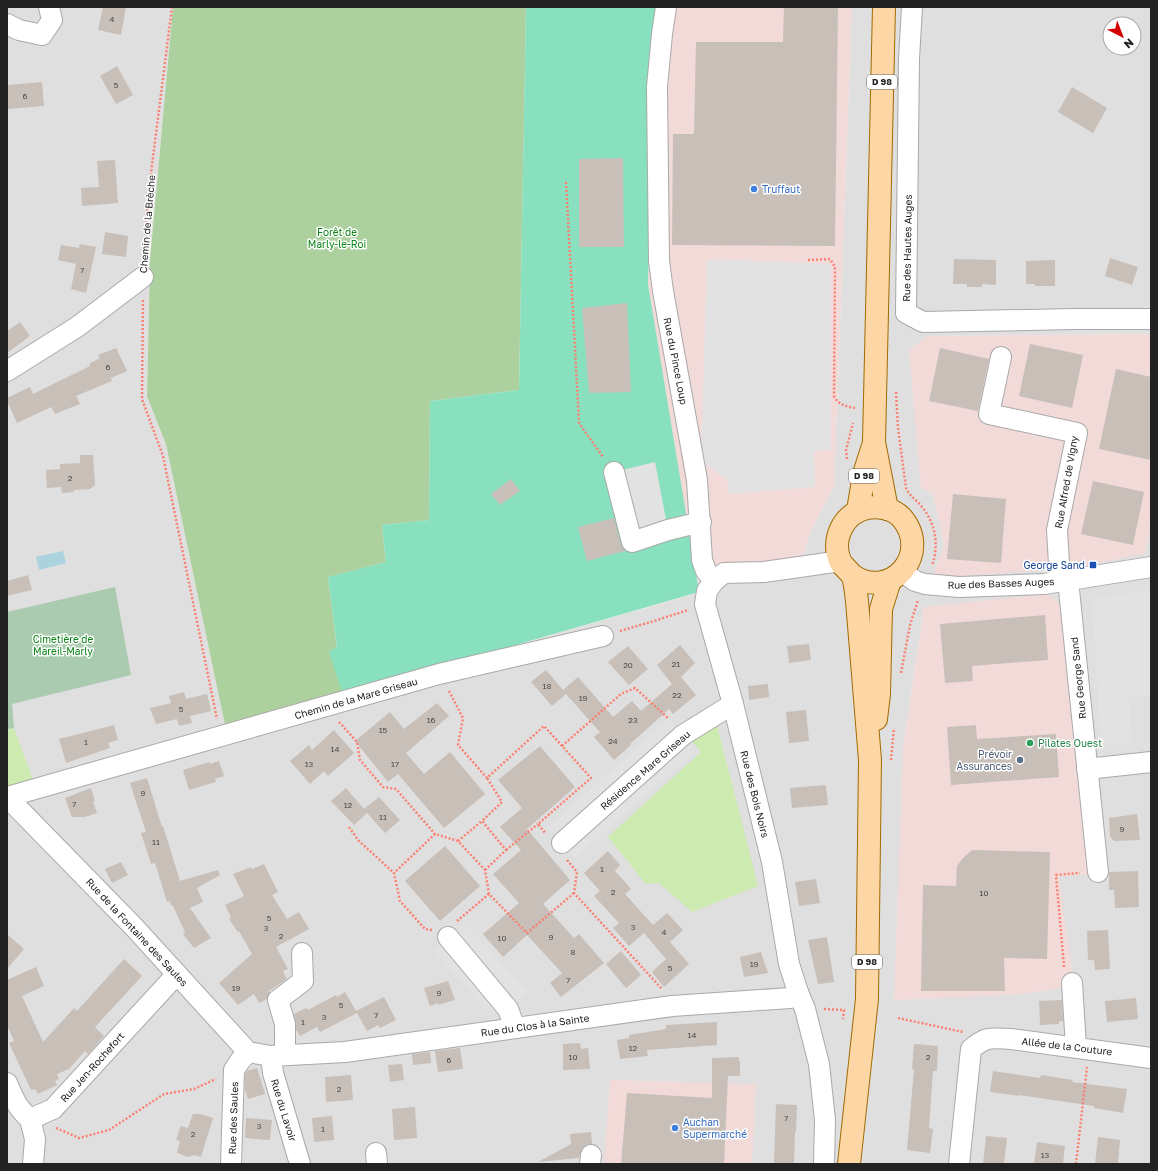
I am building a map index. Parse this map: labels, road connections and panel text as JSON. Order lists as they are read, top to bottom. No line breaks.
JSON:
{"streets":{"main road":["D 98"],"street":["Chemin de la Brèche","Rue des Hautes Auges","Rue du Pince Loup","Rue Alfred de Vigny","Rue des Basses Auges","Rue George Sand","Chemin de la Mare Griseau","Résidence Mare Griseau","Rue des Bois Noirs","Rue de la Fontaine des Saules","Rue du Clos à la Sainte","Allée de la Couture","Rue Jen-Rochefort","Rue du Lavoir","Rue des Saules"]},"crossings":[["D 98","Rue des Basses Auges"],["Rue Alfred de Vigny","Rue des Basses Auges"],["Rue Alfred de Vigny","Rue George Sand"],["Rue des Basses Auges","Rue George Sand"],["Chemin de la Mare Griseau","Rue de la Fontaine des Saules"],["Résidence Mare Griseau","Rue des Bois Noirs"],["Rue des Bois Noirs","Rue du Clos à la Sainte"],["Rue de la Fontaine des Saules","Rue Jen-Rochefort"],["Rue de la Fontaine des Saules","Rue des Saules"],["Rue du Clos à la Sainte","Rue du Lavoir"]],"parks":["Forêt de Marly-le-Roi","Cimetière de Mareil-Marly"],"places":{"other":["Truffaut","Pilates Ouest","Prévoir Assurances","Auchan Supermarché"],"transit":["George Sand"]},"house_numbers":["4","5","6","7","6","2","21","20","18","22","19","5","16","23","15","24","1","14","13","17","9","7","12","11","9","11","1","2","10","5","3","3","4","2","9","10","8","19","5","7","19","9","5","7","3","1","14","12","10","2","6","2","7","3","1","2","13"],"north":"bottom right"}
